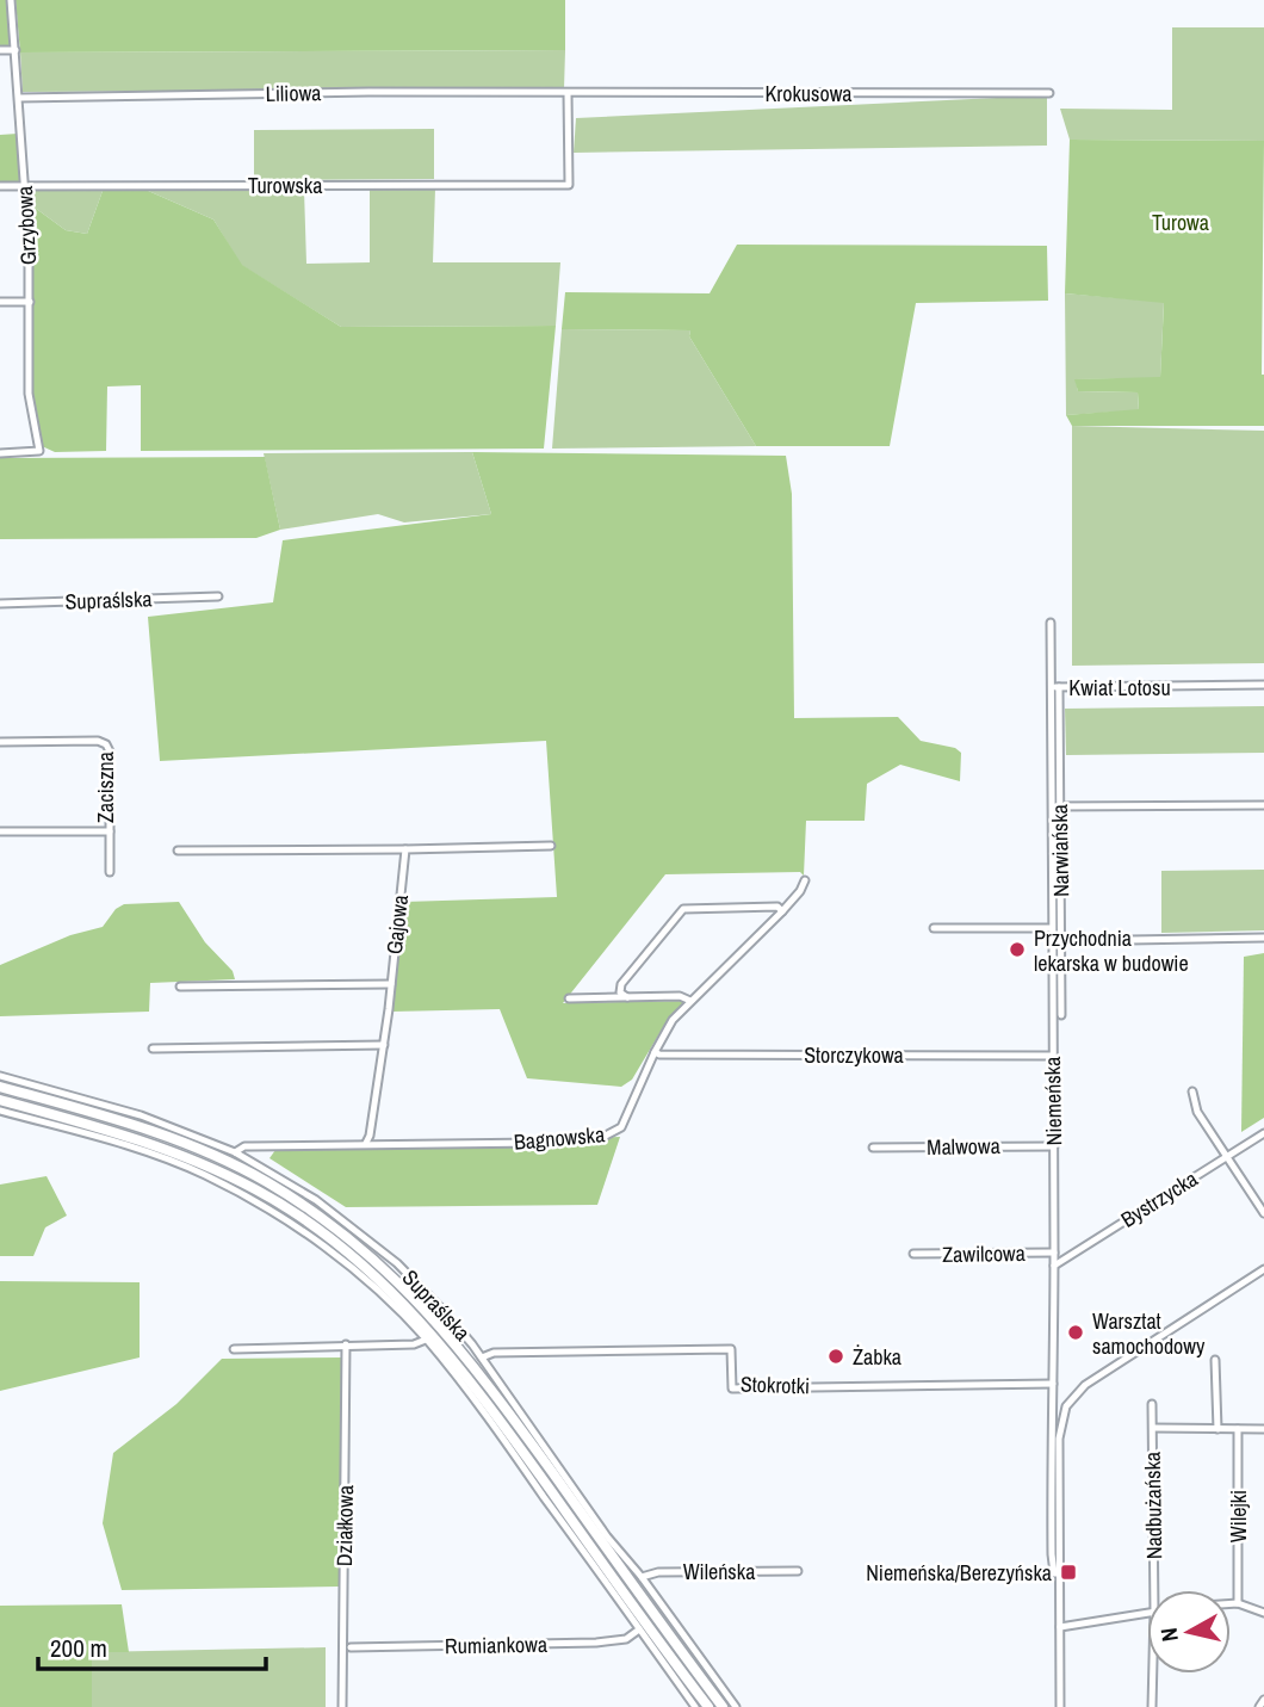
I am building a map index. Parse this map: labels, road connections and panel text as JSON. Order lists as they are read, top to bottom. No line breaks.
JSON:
{"streets":{"street":["Liliowa","Krokusowa","Turowska","Grzybowa","Supraślska","Kwiat Lotosu","Zaciszna","Narwiańska","Gajowa","Storczykowa","Niemeńska","Bagnowska","Malwowa","Bystrzycka","Zawilcowa","Stokrotki","Nadbużańska","Wilejki","Działkowa","Wileńska","Rumiankowa"]},"crossings":[["Liliowa","Krokusowa"],["Liliowa","Turowska"],["Liliowa","Grzybowa"],["Krokusowa","Turowska"],["Turowska","Grzybowa"],["Supraślska","Bagnowska"],["Supraślska","Stokrotki"],["Supraślska","Wileńska"],["Supraślska","Rumiankowa"],["Kwiat Lotosu","Niemeńska"],["Narwiańska","Niemeńska"],["Gajowa","Bagnowska"],["Storczykowa","Niemeńska"],["Storczykowa","Bagnowska"],["Niemeńska","Malwowa"],["Niemeńska","Bystrzycka"],["Niemeńska","Zawilcowa"],["Niemeńska","Stokrotki"]],"parks":["Turowa"],"places":{"other":["Przychodnia lekarska w budowie","Warsztat samochodowy","Żabka"],"transit":["Niemeńska/Berezyńska"]},"scale_bar":"200 m","north":"left"}
